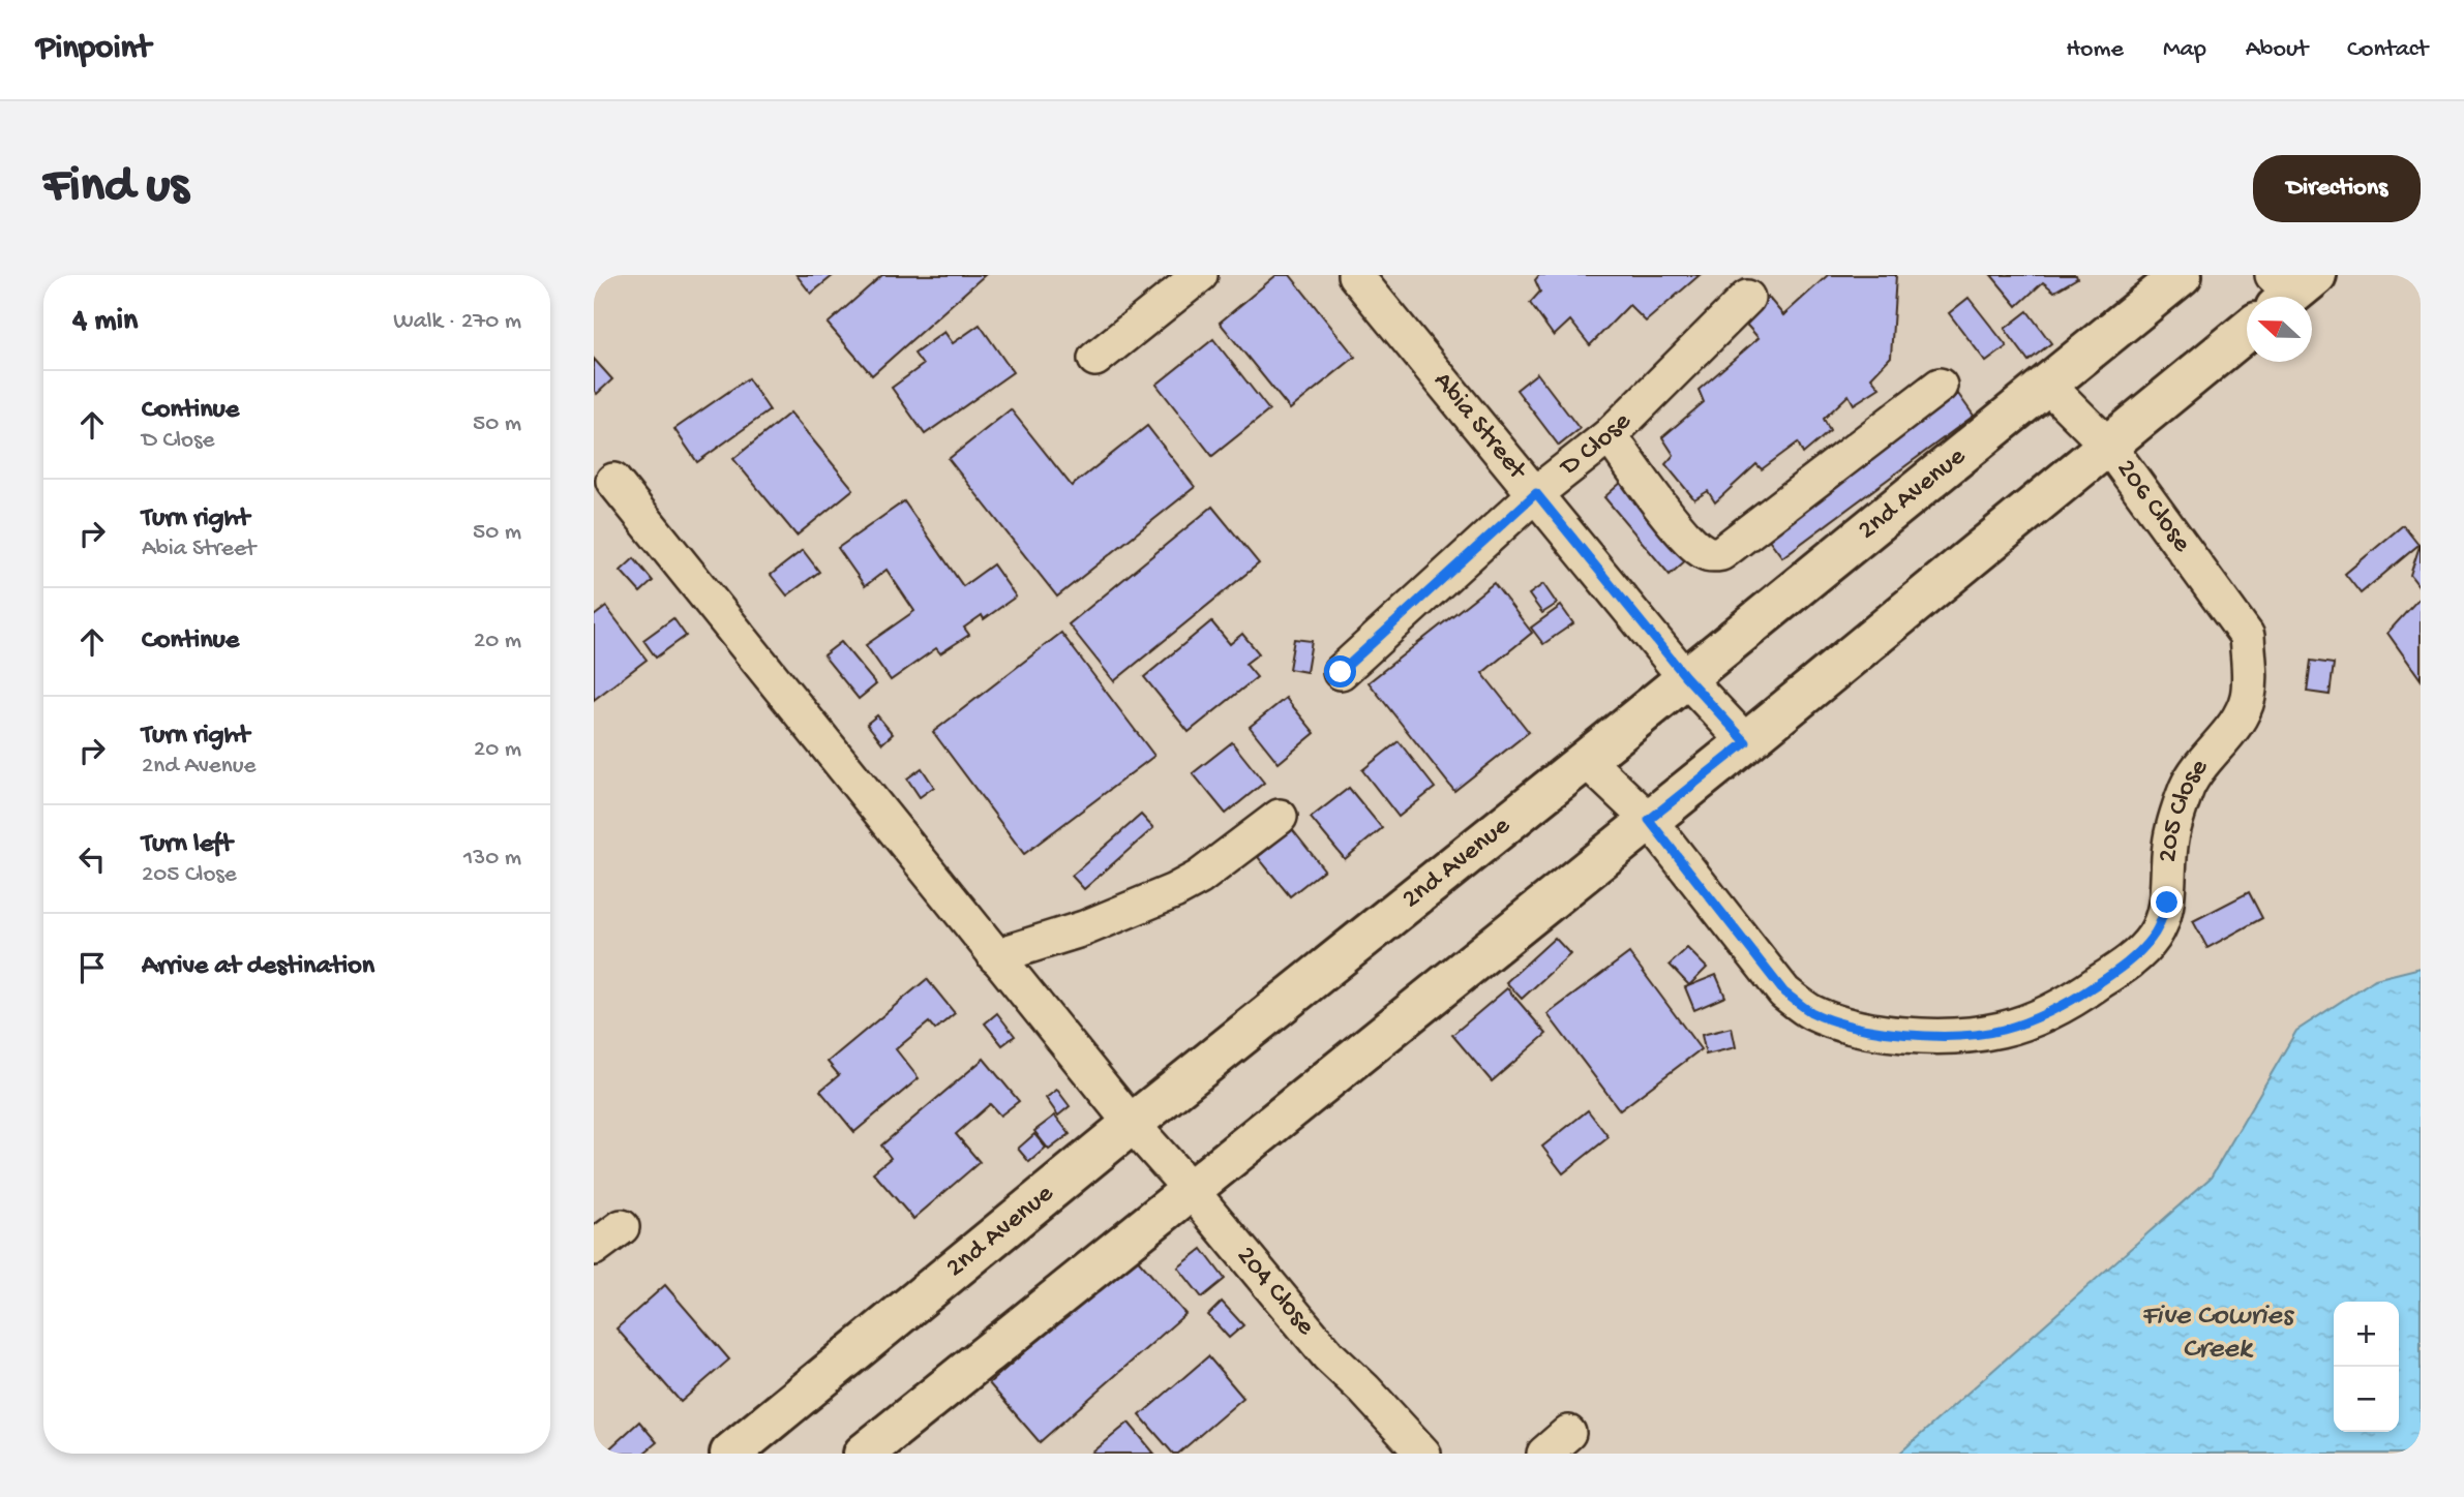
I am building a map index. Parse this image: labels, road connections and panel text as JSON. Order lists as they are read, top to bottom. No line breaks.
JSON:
{"streets":{"street":["Abia Street","D Close","2nd Avenue","206 Close","205 Close","204 Close"]},"crossings":[["Abia Street","D Close"],["Abia Street","2nd Avenue"],["2nd Avenue","206 Close"],["2nd Avenue","205 Close"],["2nd Avenue","204 Close"],["206 Close","205 Close"]],"water":["Five Cowries Creek"],"north":"left","page":{"header":"Pinpoint","nav":["Home","Map","About","Contact"],"buttons":"Directions","title":"Find us","heading":["4 min","Walk · 270 m"],"list":[["Continue","D Close","50 m"],["Turn right","Abia Street","50 m"],["Continue","20 m"],["Turn right","2nd Avenue","20 m"],["Turn left","205 Close","130 m"],"Arrive at destination"],"map_buttons":["+","−"]}}
